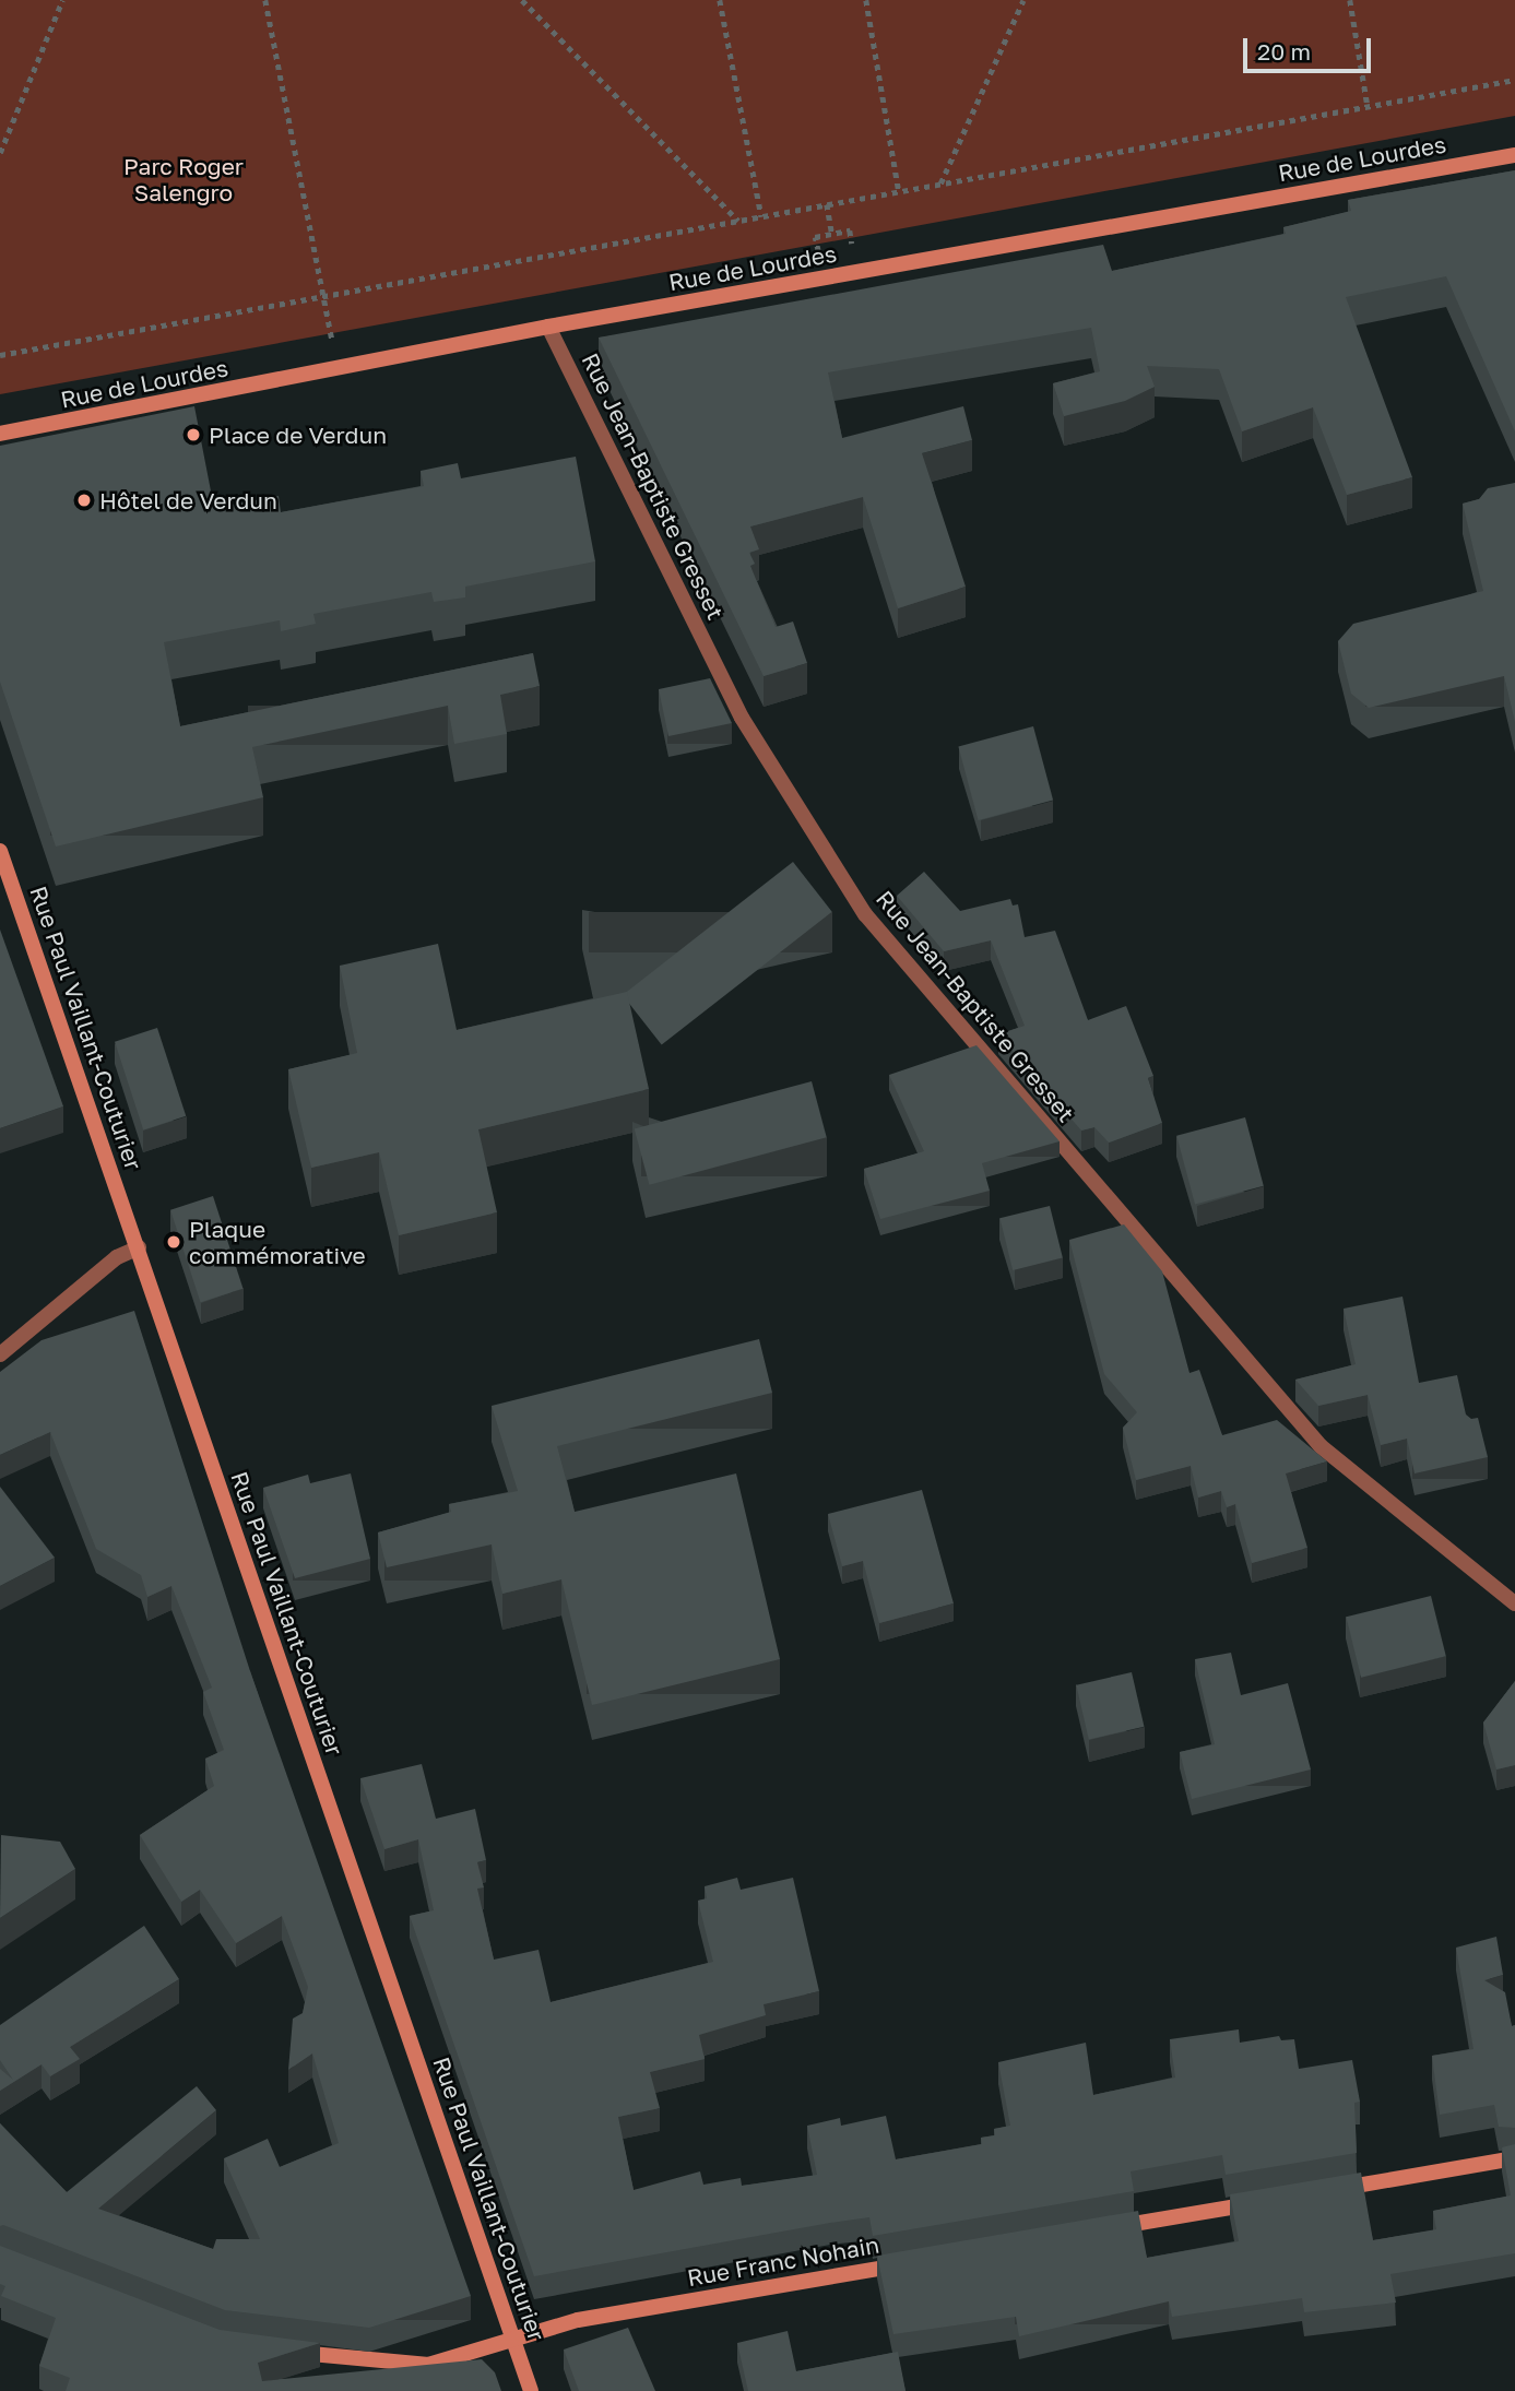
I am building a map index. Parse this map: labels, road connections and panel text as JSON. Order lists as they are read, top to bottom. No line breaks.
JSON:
{"streets":{"street":["Rue de Lourdes","Rue Jean-Baptiste Gresset","Rue Paul Vaillant-Couturier","Rue Franc Nohain"]},"crossings":[["Rue de Lourdes","Rue Jean-Baptiste Gresset"],["Rue Paul Vaillant-Couturier","Rue Franc Nohain"]],"parks":["Parc Roger Salengro"],"places":["Place de Verdun","Hôtel de Verdun","Plaque commémorative"],"scale_bar":"20 m"}
